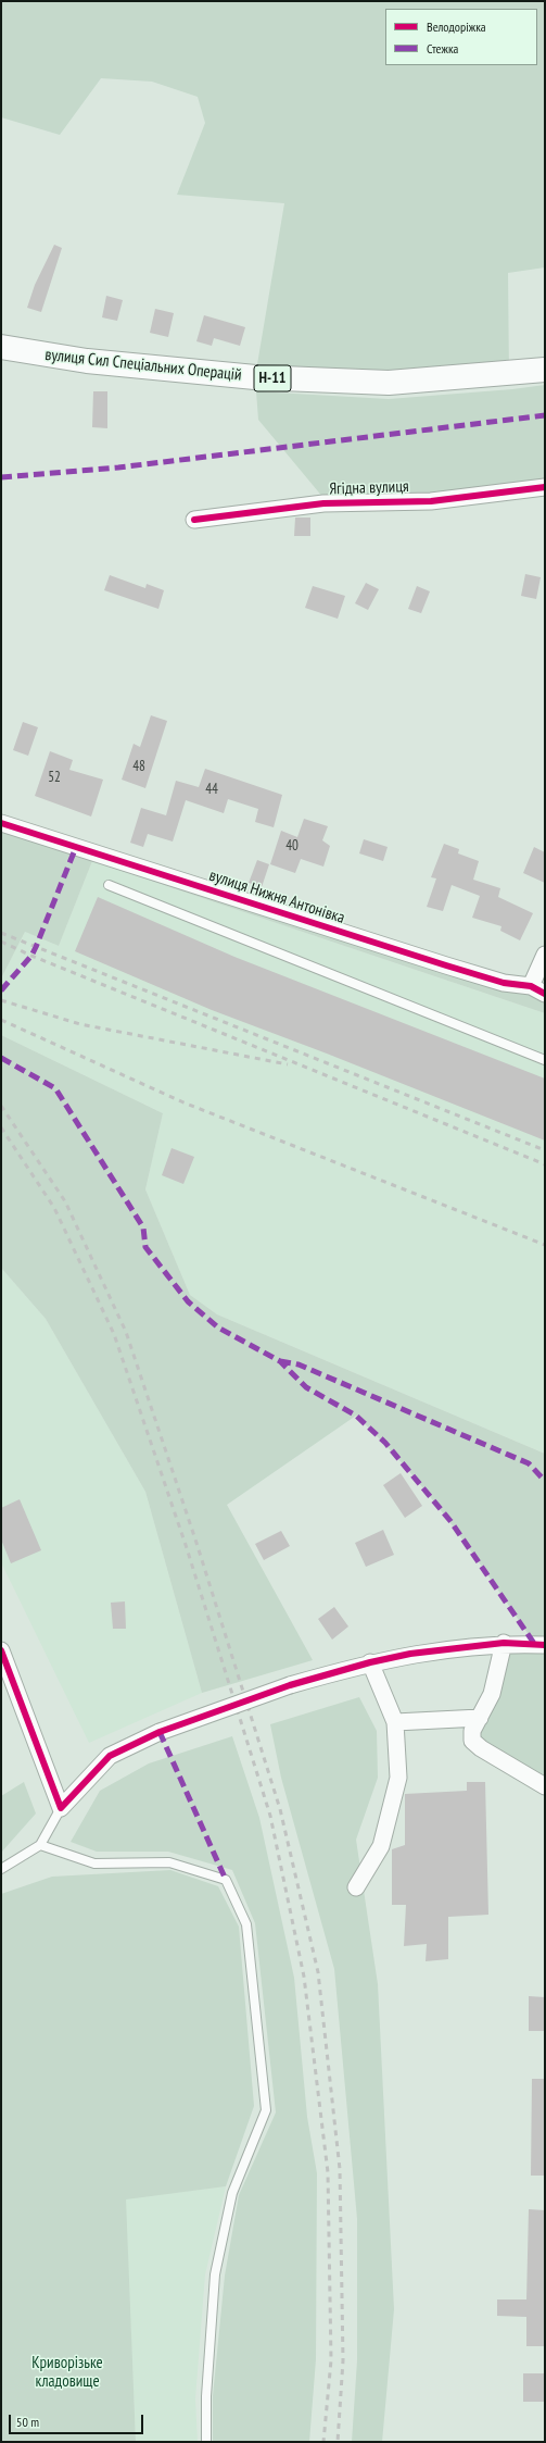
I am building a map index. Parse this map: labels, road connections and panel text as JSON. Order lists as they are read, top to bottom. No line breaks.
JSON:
{"streets":{"main road":["вулиця Сил Спеціальних Операцій","Н-11"],"street":["Ягідна вулиця","вулиця Нижня Антонівка"]},"parks":["Криворізьке кладовище"],"house_numbers":["48","52","44","40"],"legend":["Велодоріжка","Стежка"],"scale_bar":"50 m"}
